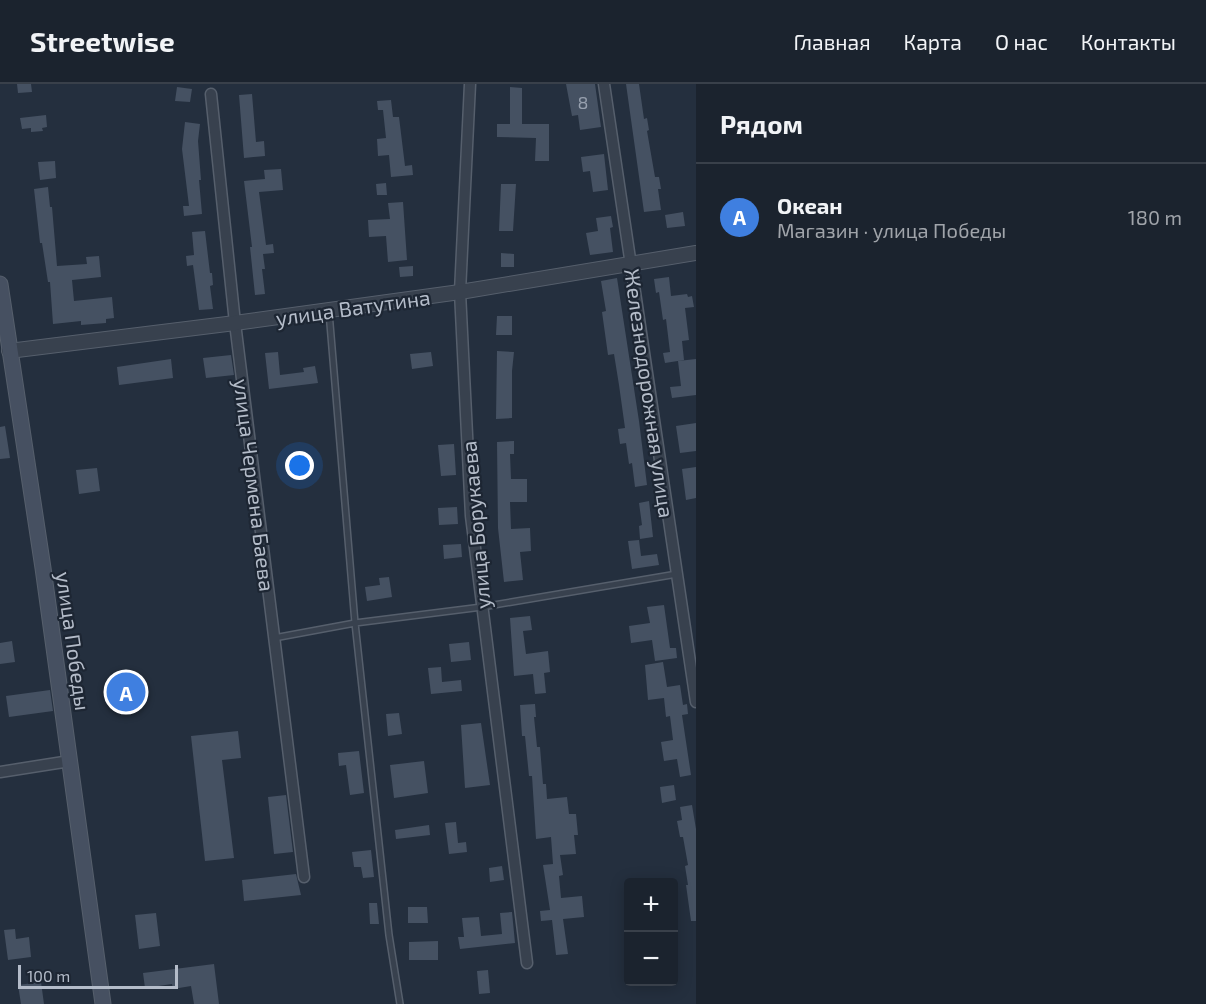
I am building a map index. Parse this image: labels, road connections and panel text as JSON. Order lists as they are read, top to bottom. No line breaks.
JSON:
{"streets":{"main road":["улица Победы"],"street":["улица Ватутина","Железнодорожная улица","улица Чермена Баева","улица Борукаева"]},"crossings":[["улица Ватутина","Железнодорожная улица"],["улица Ватутина","улица Чермена Баева"],["улица Ватутина","улица Борукаева"],["улица Ватутина","улица Победы"]],"house_numbers":["8"],"scale_bar":"100 m","page":{"header":"Streetwise","nav":["Главная","Карта","О нас","Контакты"],"heading":"Рядом","list":[{"mark":"A","name":"Океан","note":"Магазин · улица Победы","value":"180 m"}],"pins":"A","map_buttons":["+","−"],"scale":"100 m"}}
